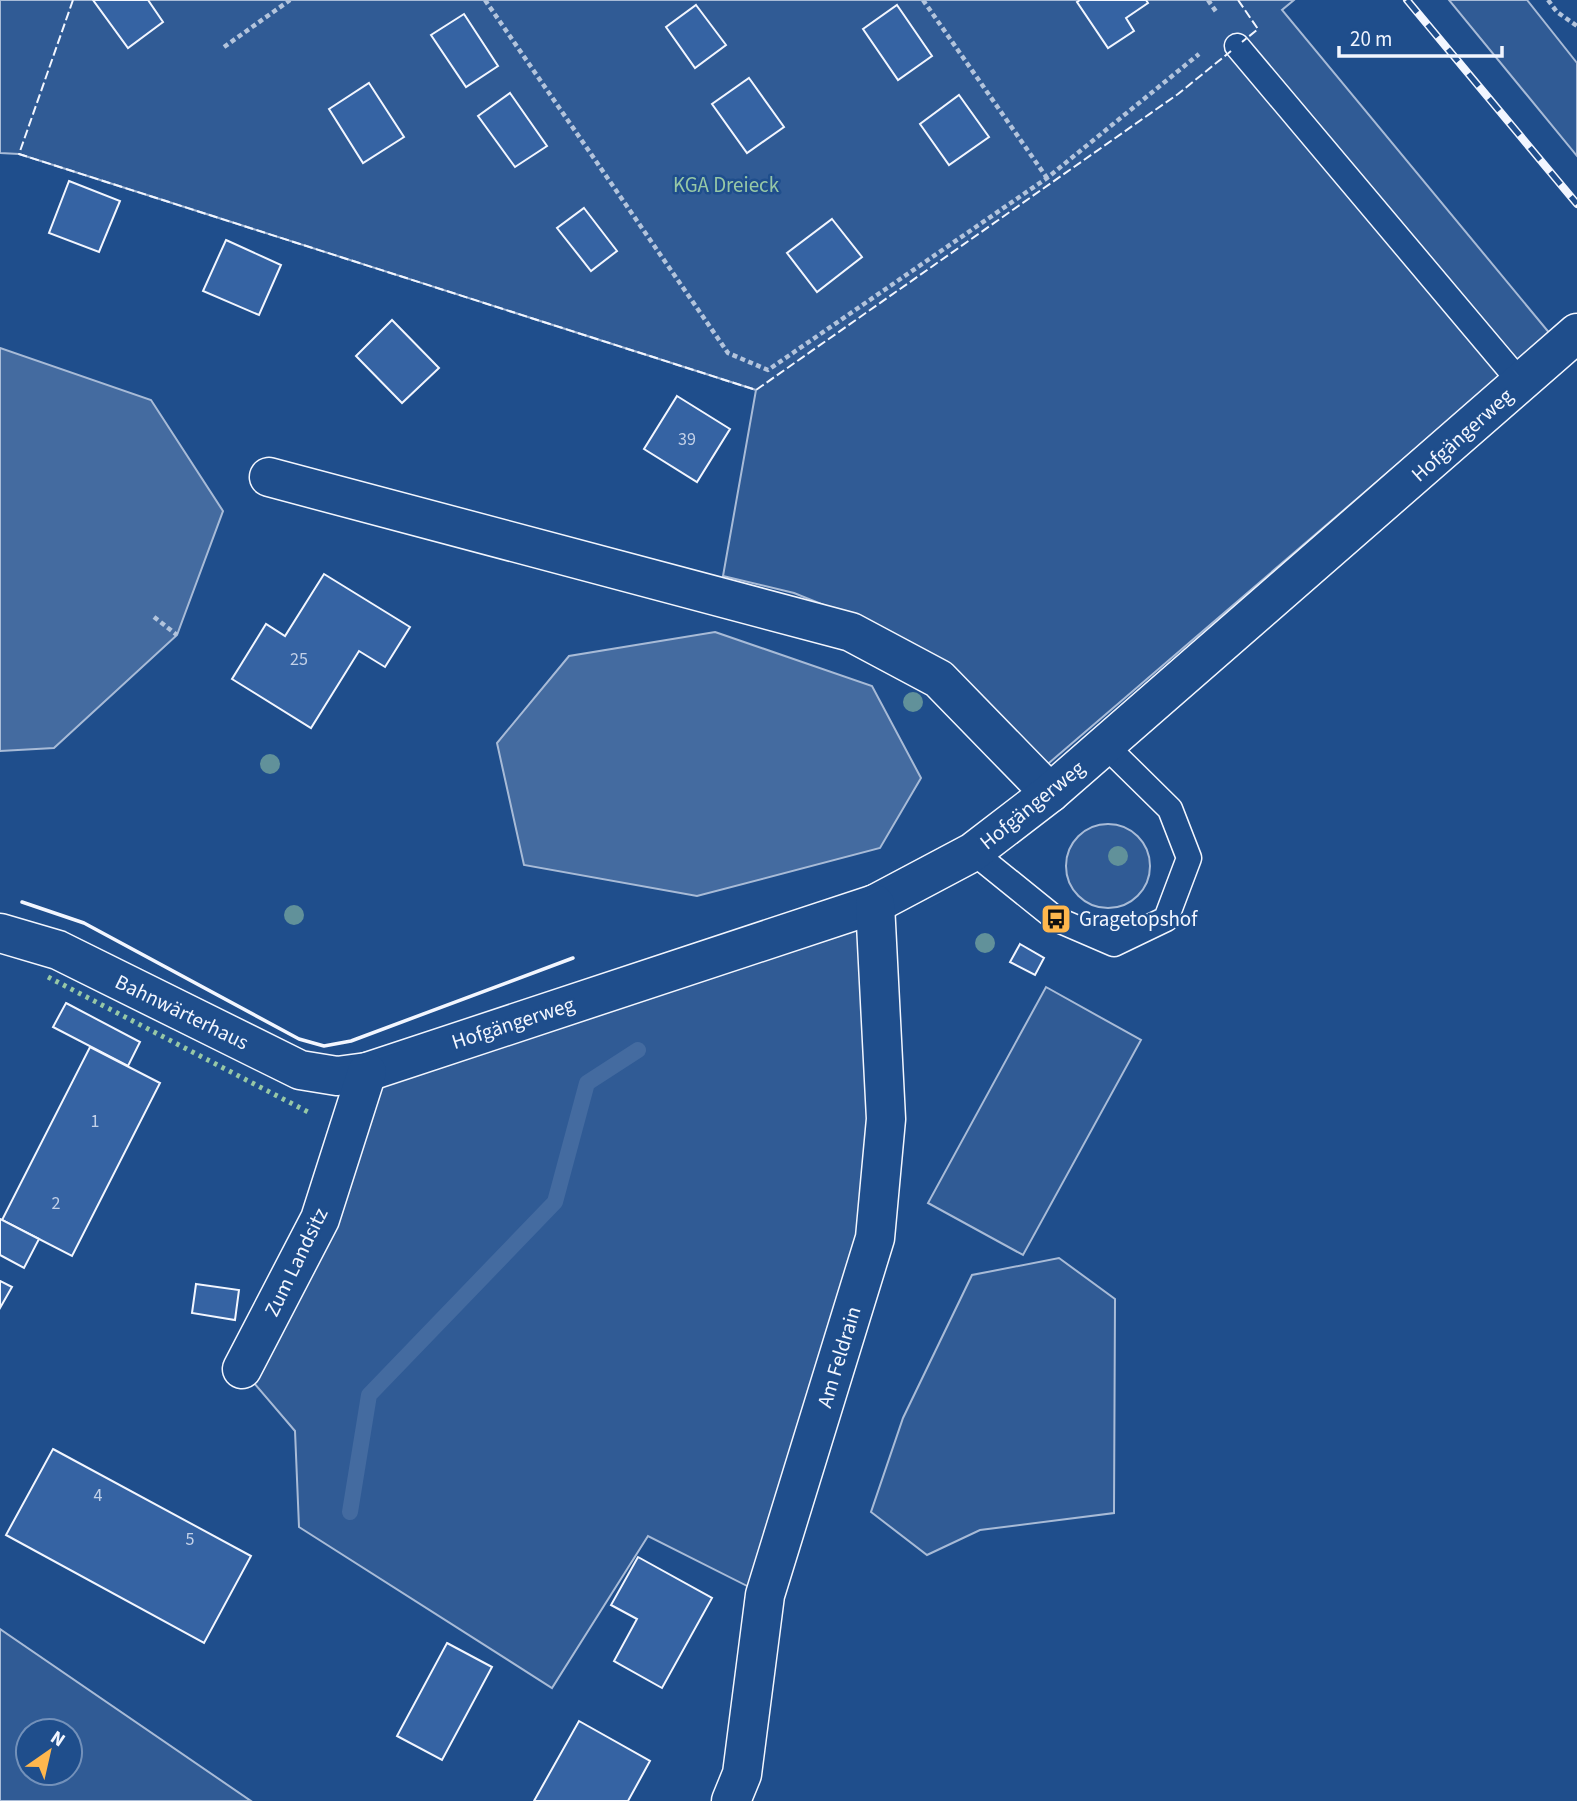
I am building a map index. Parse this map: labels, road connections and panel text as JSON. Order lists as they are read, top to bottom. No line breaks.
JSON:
{"streets":{"street":["Hofgängerweg","Bahnwärterhaus","Zum Landsitz","Am Feldrain"]},"crossings":[["Hofgängerweg","Bahnwärterhaus"],["Hofgängerweg","Zum Landsitz"],["Hofgängerweg","Am Feldrain"],["Bahnwärterhaus","Zum Landsitz"]],"parks":["KGA Dreieck"],"places":{"bus stop":["Gragetopshof"]},"house_numbers":["39","25","1","2","4","5"],"scale_bar":"20 m","north":"top right"}
